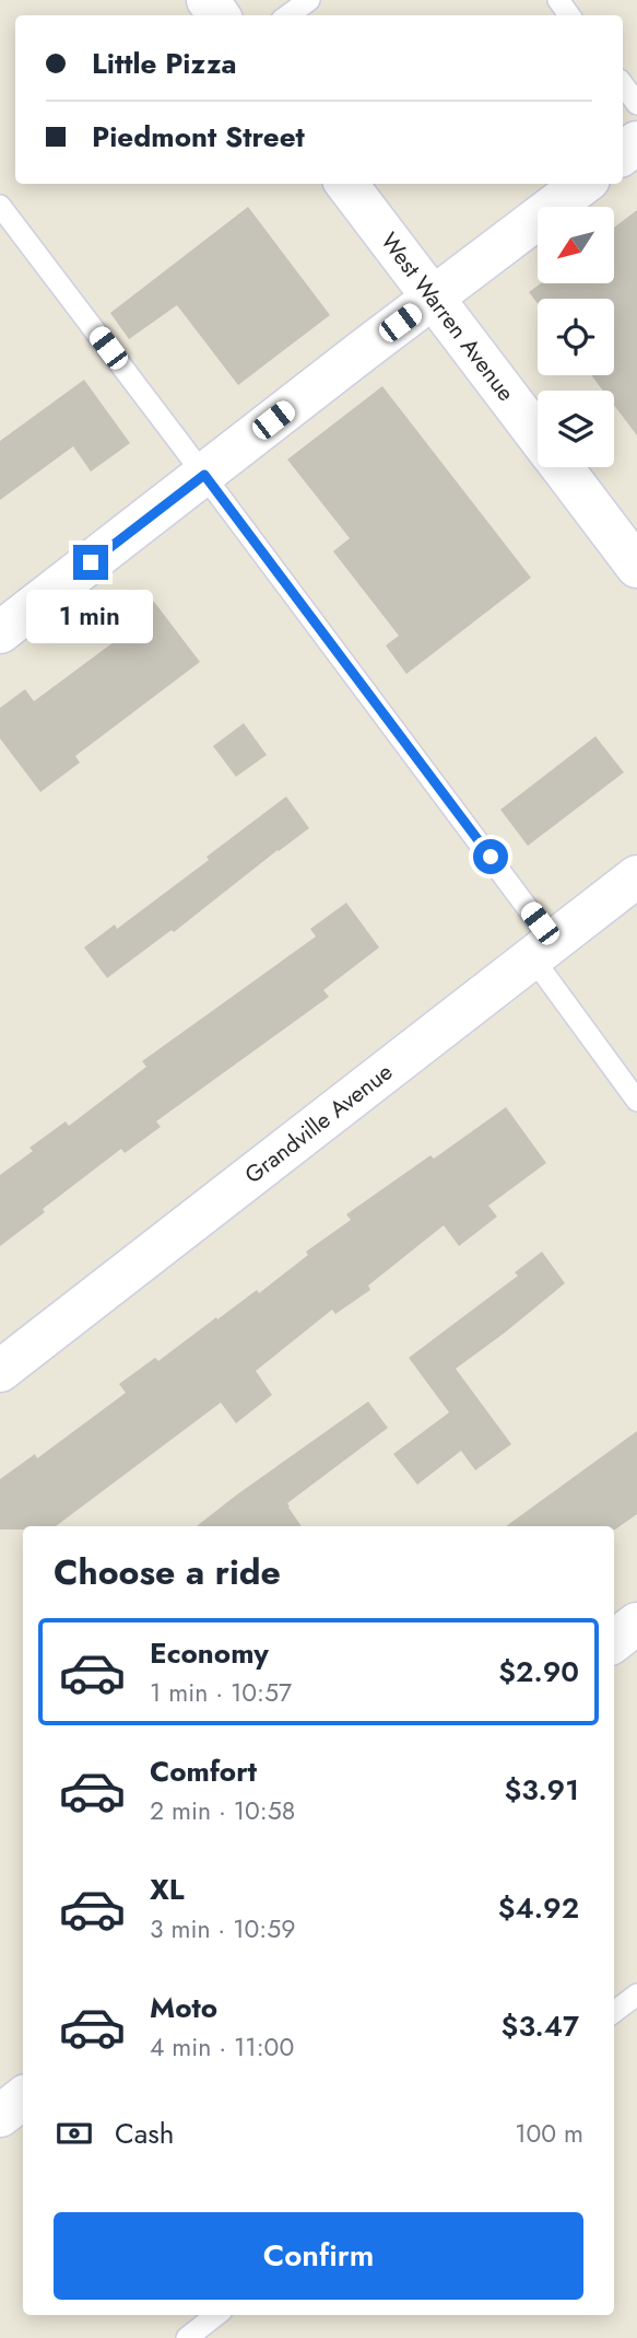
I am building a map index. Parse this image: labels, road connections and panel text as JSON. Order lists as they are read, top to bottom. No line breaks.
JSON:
{"streets":{"street":["West Warren Avenue","Grandville Avenue"]},"north":"bottom left","page":{"banner":["Little Pizza","Piedmont Street"],"bubble":"1 min","heading":"Choose a ride","list":[{"name":"Economy","note":"1 min · 10:57","value":"$2.90"},{"name":"Comfort","note":"2 min · 10:58","value":"$3.91"},{"name":"XL","note":"3 min · 10:59","value":"$4.92"},{"name":"Moto","note":"4 min · 11:00","value":"$3.47"}],"pay":["Cash","100 m"],"buttons":"Confirm"}}
